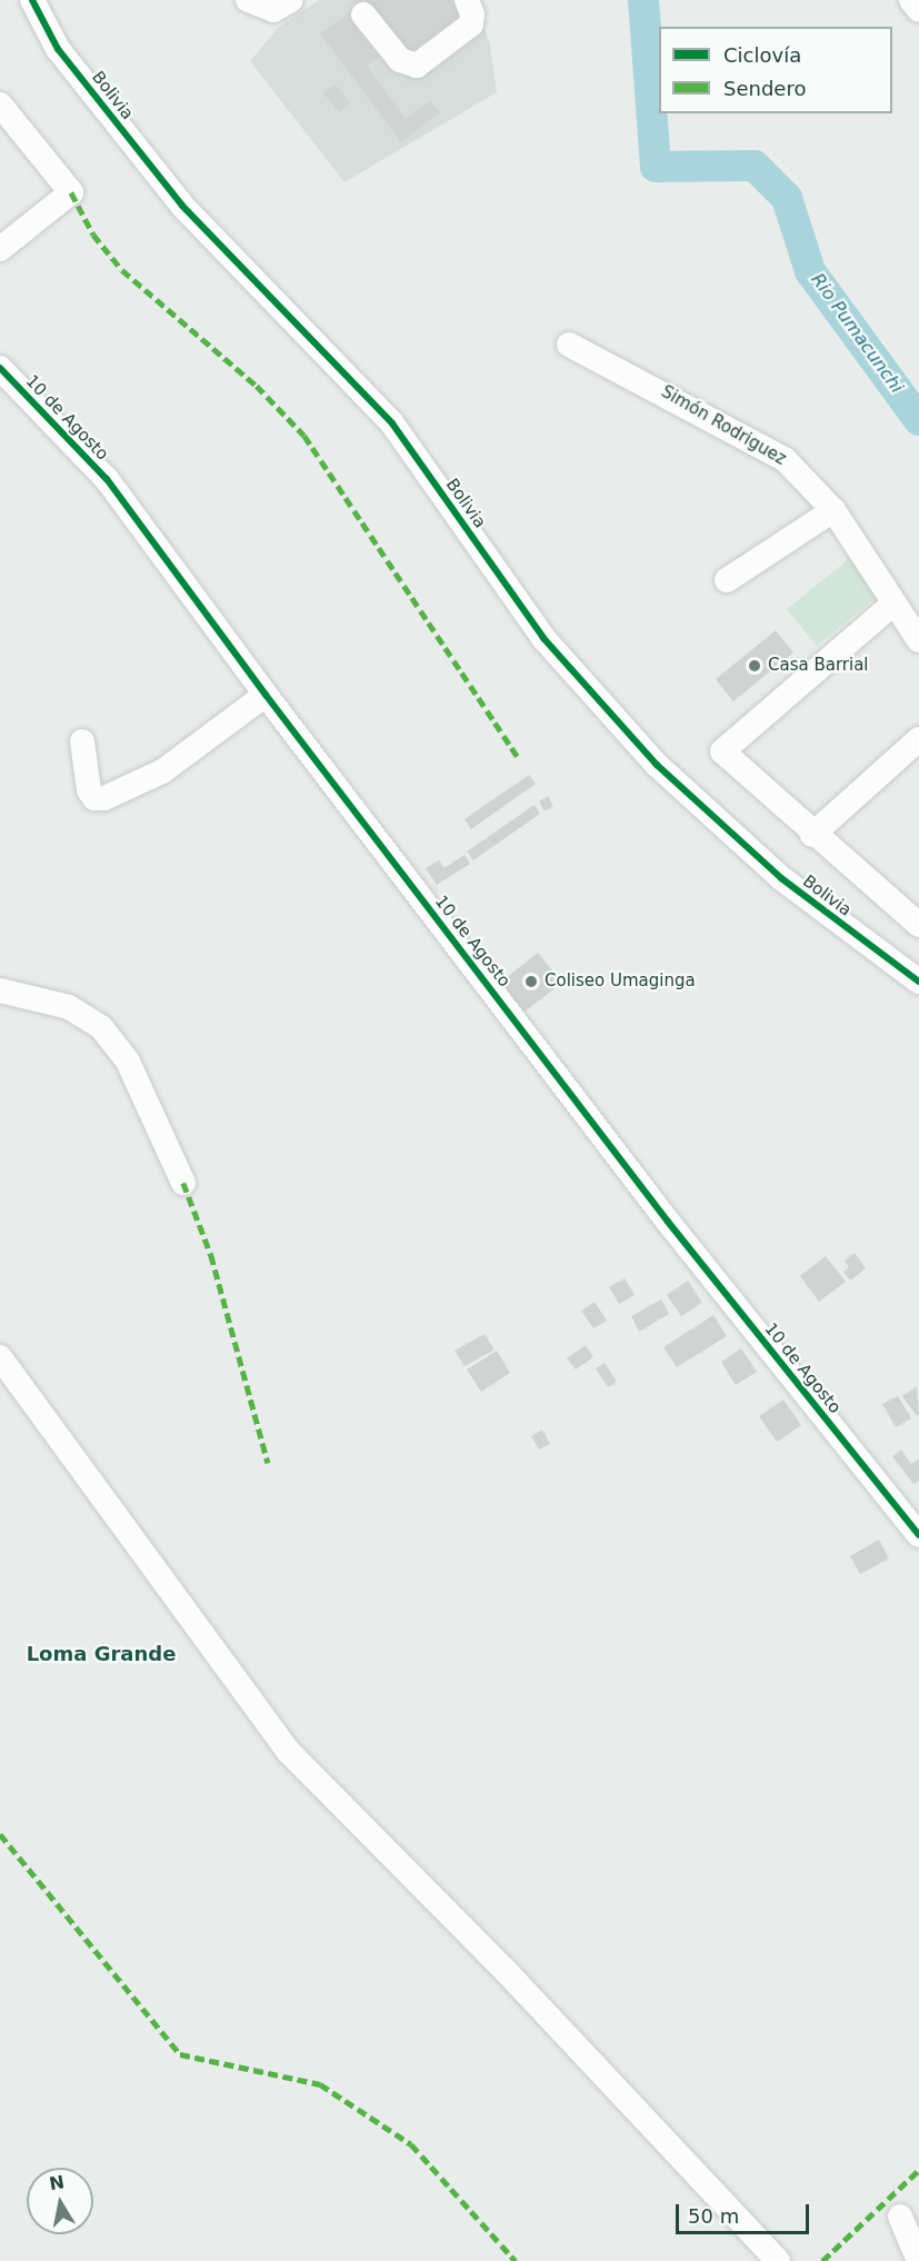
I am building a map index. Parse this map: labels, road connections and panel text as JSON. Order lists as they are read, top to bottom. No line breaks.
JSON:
{"streets":{"street":["Bolivia","10 de Agosto","Simón Rodriguez"]},"districts":["Loma Grande"],"water":["Rio Pumacunchi"],"places":["Casa Barrial","Coliseo Umaginga"],"legend":["Ciclovía","Sendero"],"scale_bar":"50 m","north":"top"}
